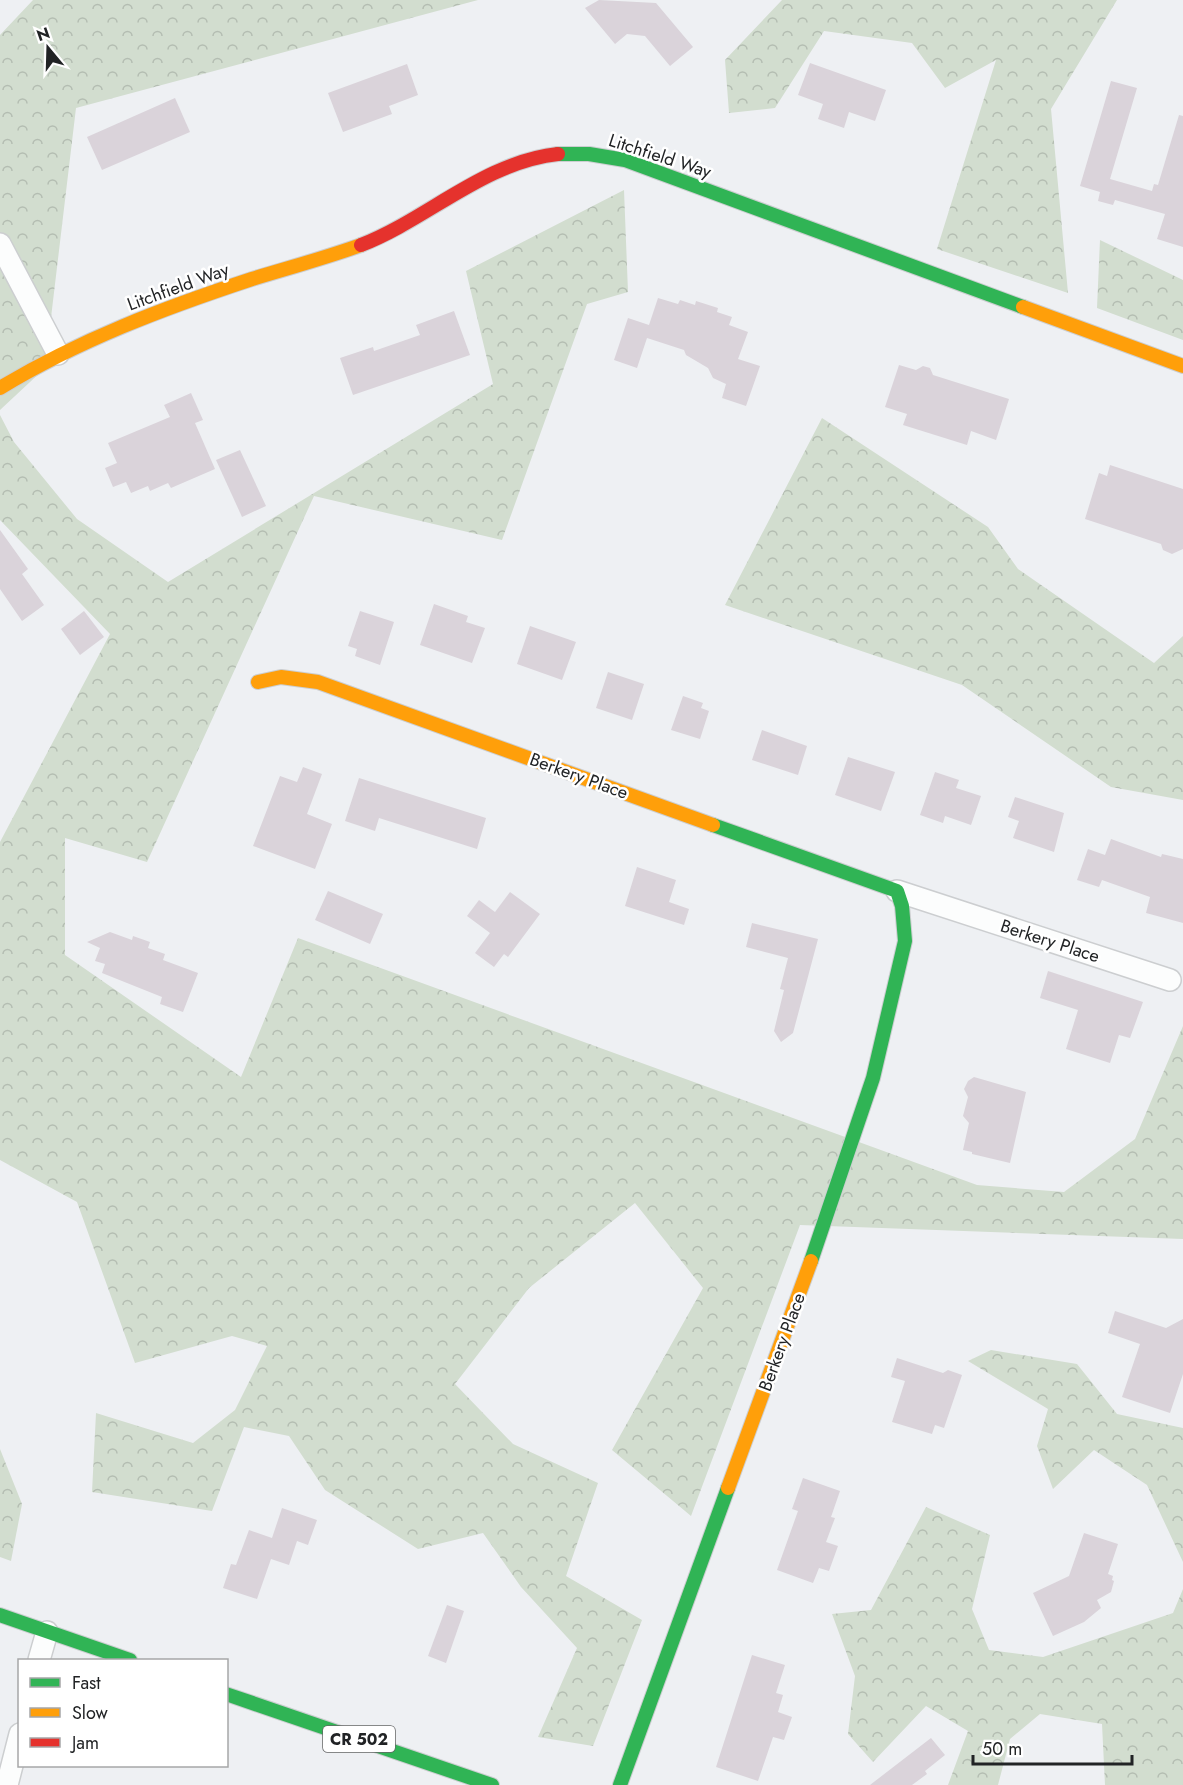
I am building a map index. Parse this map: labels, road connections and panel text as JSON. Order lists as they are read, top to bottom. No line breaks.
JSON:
{"streets":{"street":["Litchfield Way","Berkery Place","CR 502"]},"legend":["Fast","Slow","Jam"],"scale_bar":"50 m","north":"top"}
